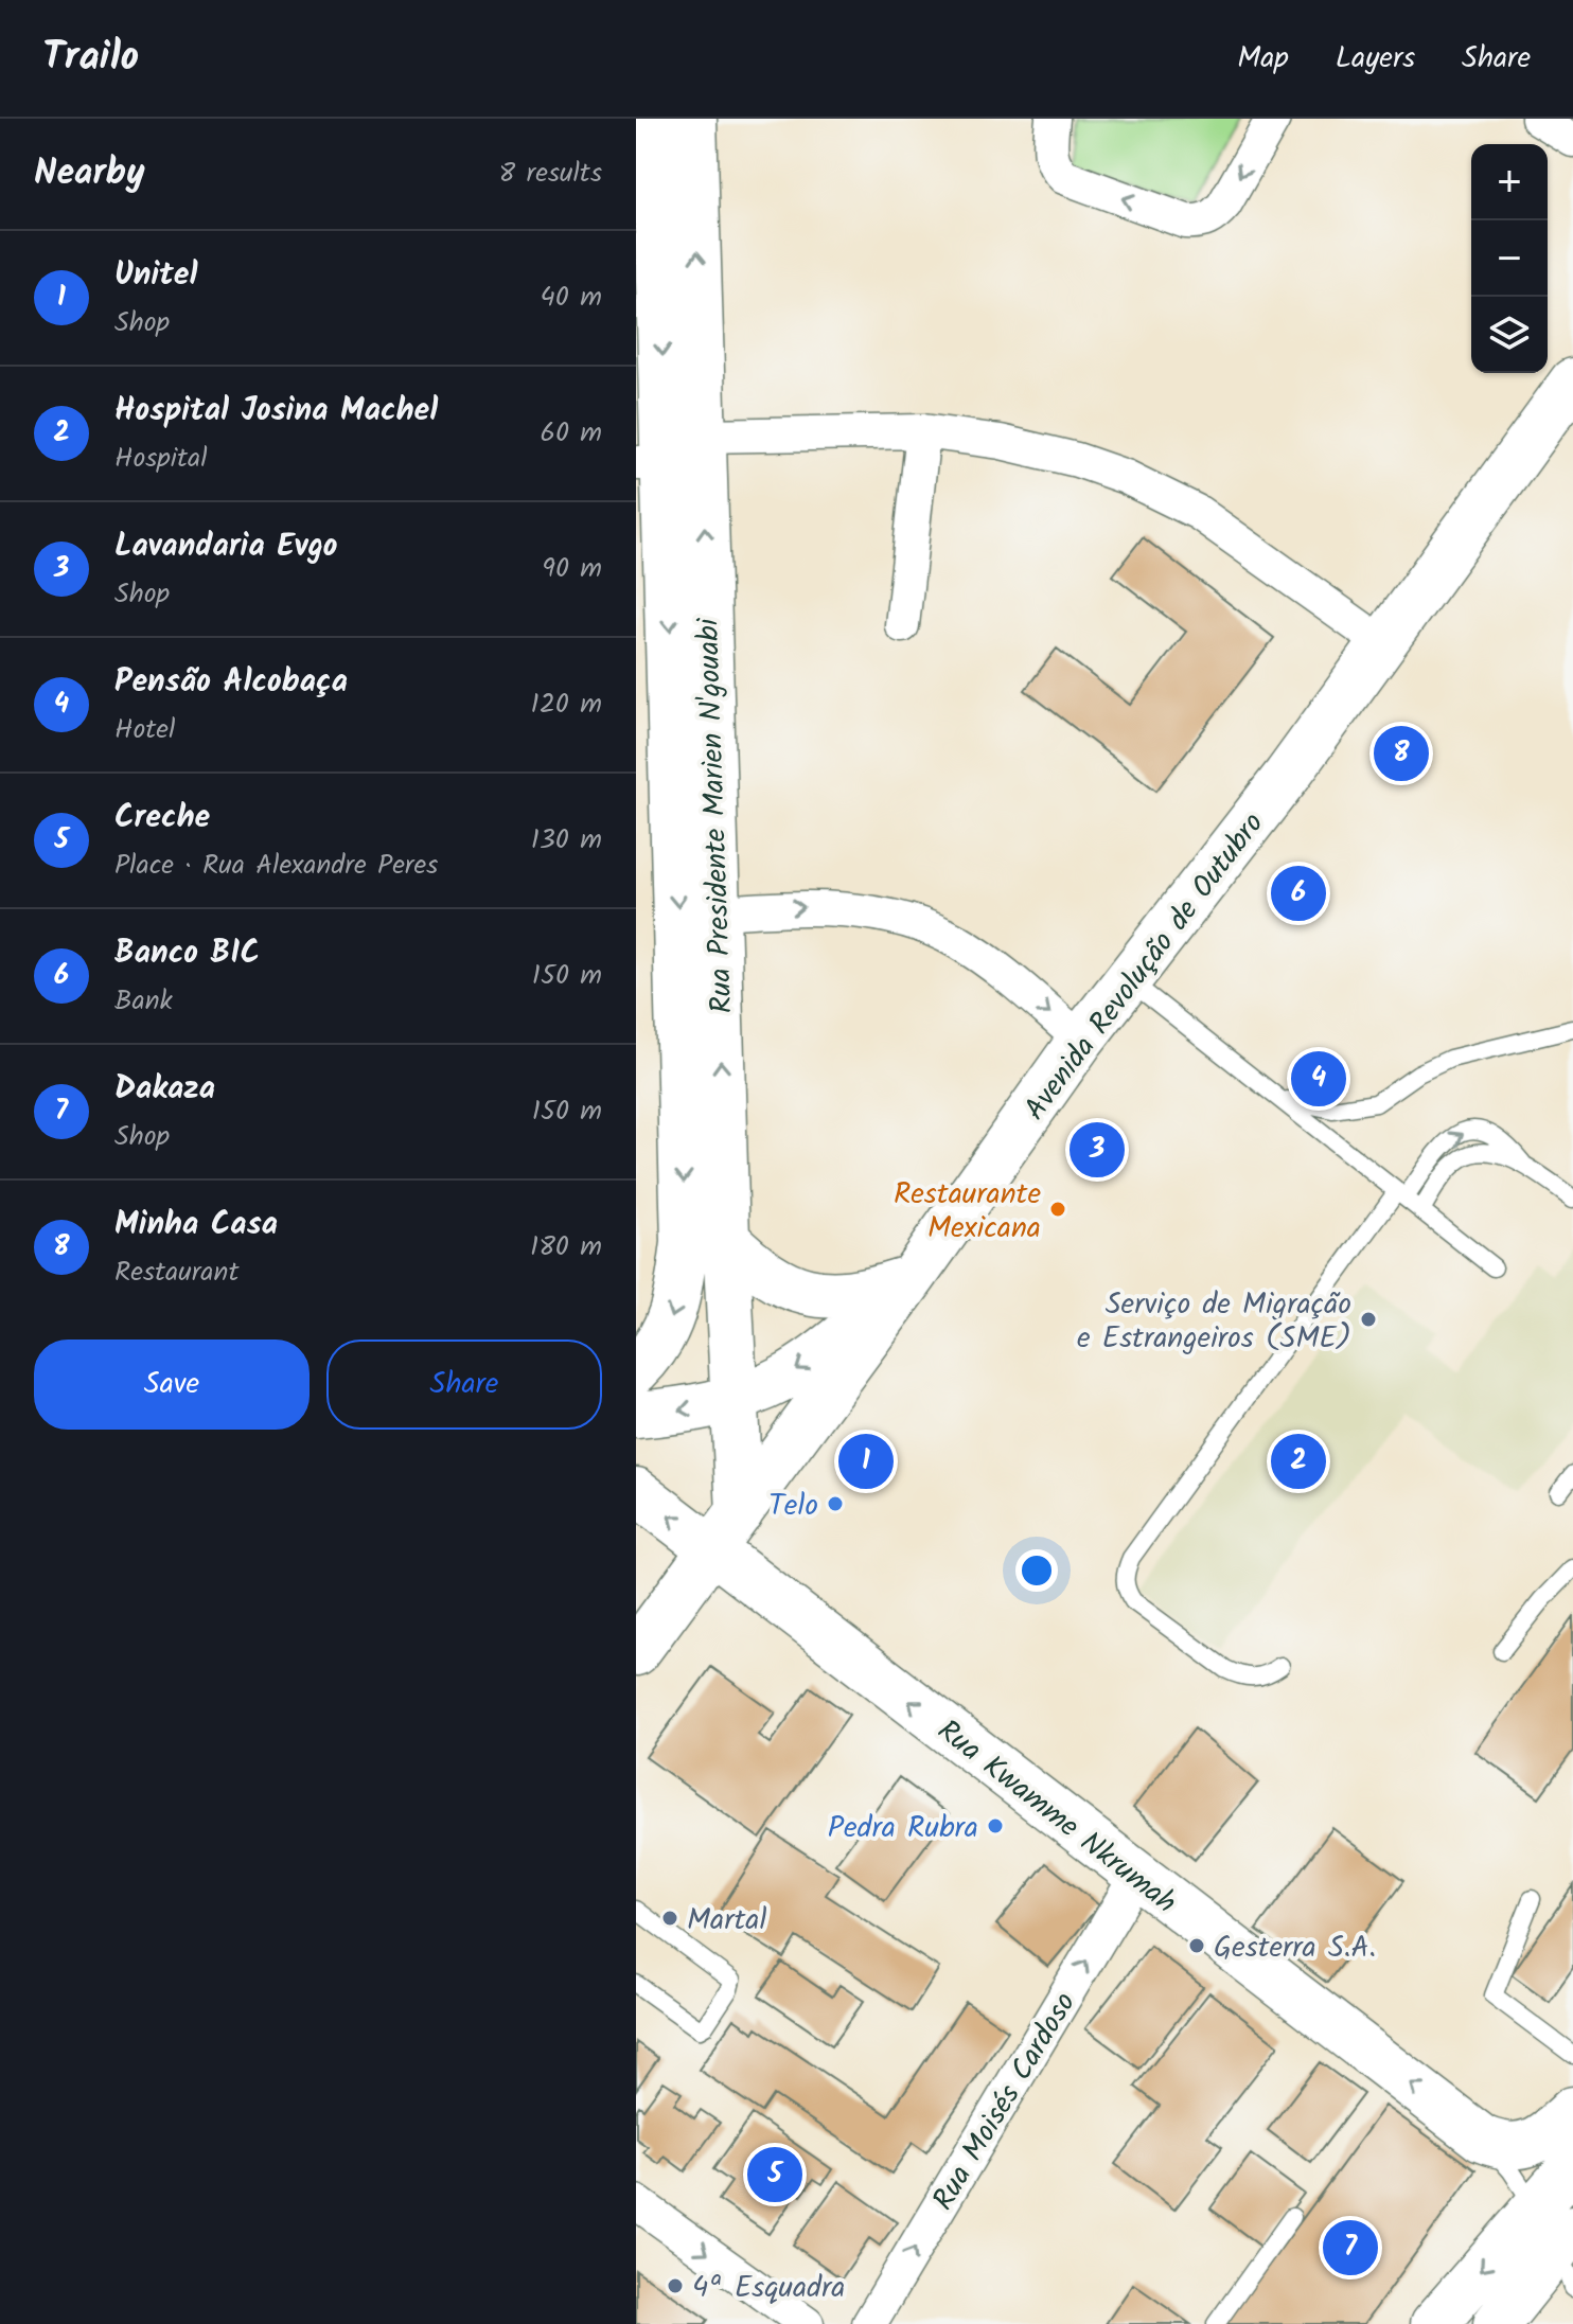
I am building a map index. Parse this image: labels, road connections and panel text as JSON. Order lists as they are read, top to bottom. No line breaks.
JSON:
{"streets":{"street":["Rua Presidente Marien N'gouabi","Avenida Revolução de Outubro","Rua Kwamme Nkrumah","Rua Moisés Cardoso"]},"crossings":[["Rua Presidente Marien N'gouabi","Avenida Revolução de Outubro"],["Avenida Revolução de Outubro","Rua Kwamme Nkrumah"],["Rua Kwamme Nkrumah","Rua Moisés Cardoso"]],"one_way":["Rua Kwamme Nkrumah","Rua Moisés Cardoso"],"places":["Restaurante Mexicana","Serviço de Migração e Estrangeiros (SME)","Telo","Pedra Rubra","Martal","Gesterra S.A.","4ª Esquadra"],"page":{"header":"Trailo","nav":["Map","Layers","Share"],"heading":["Nearby","8 results"],"map_buttons":["+","−"],"list":[{"mark":"1","name":"Unitel","note":"Shop","value":"40 m"},{"mark":"2","name":"Hospital Josina Machel","note":"Hospital","value":"60 m"},{"mark":"3","name":"Lavandaria Evgo","note":"Shop","value":"90 m"},{"mark":"4","name":"Pensão Alcobaça","note":"Hotel","value":"120 m"},{"mark":"5","name":"Creche","note":"Place · Rua Alexandre Peres","value":"130 m"},{"mark":"6","name":"Banco BIC","note":"Bank","value":"150 m"},{"mark":"7","name":"Dakaza","note":"Shop","value":"150 m"},{"mark":"8","name":"Minha Casa","note":"Restaurant","value":"180 m"}],"pins":["8","6","4","3","1","2","5","7"],"buttons":["Save","Share"]}}
